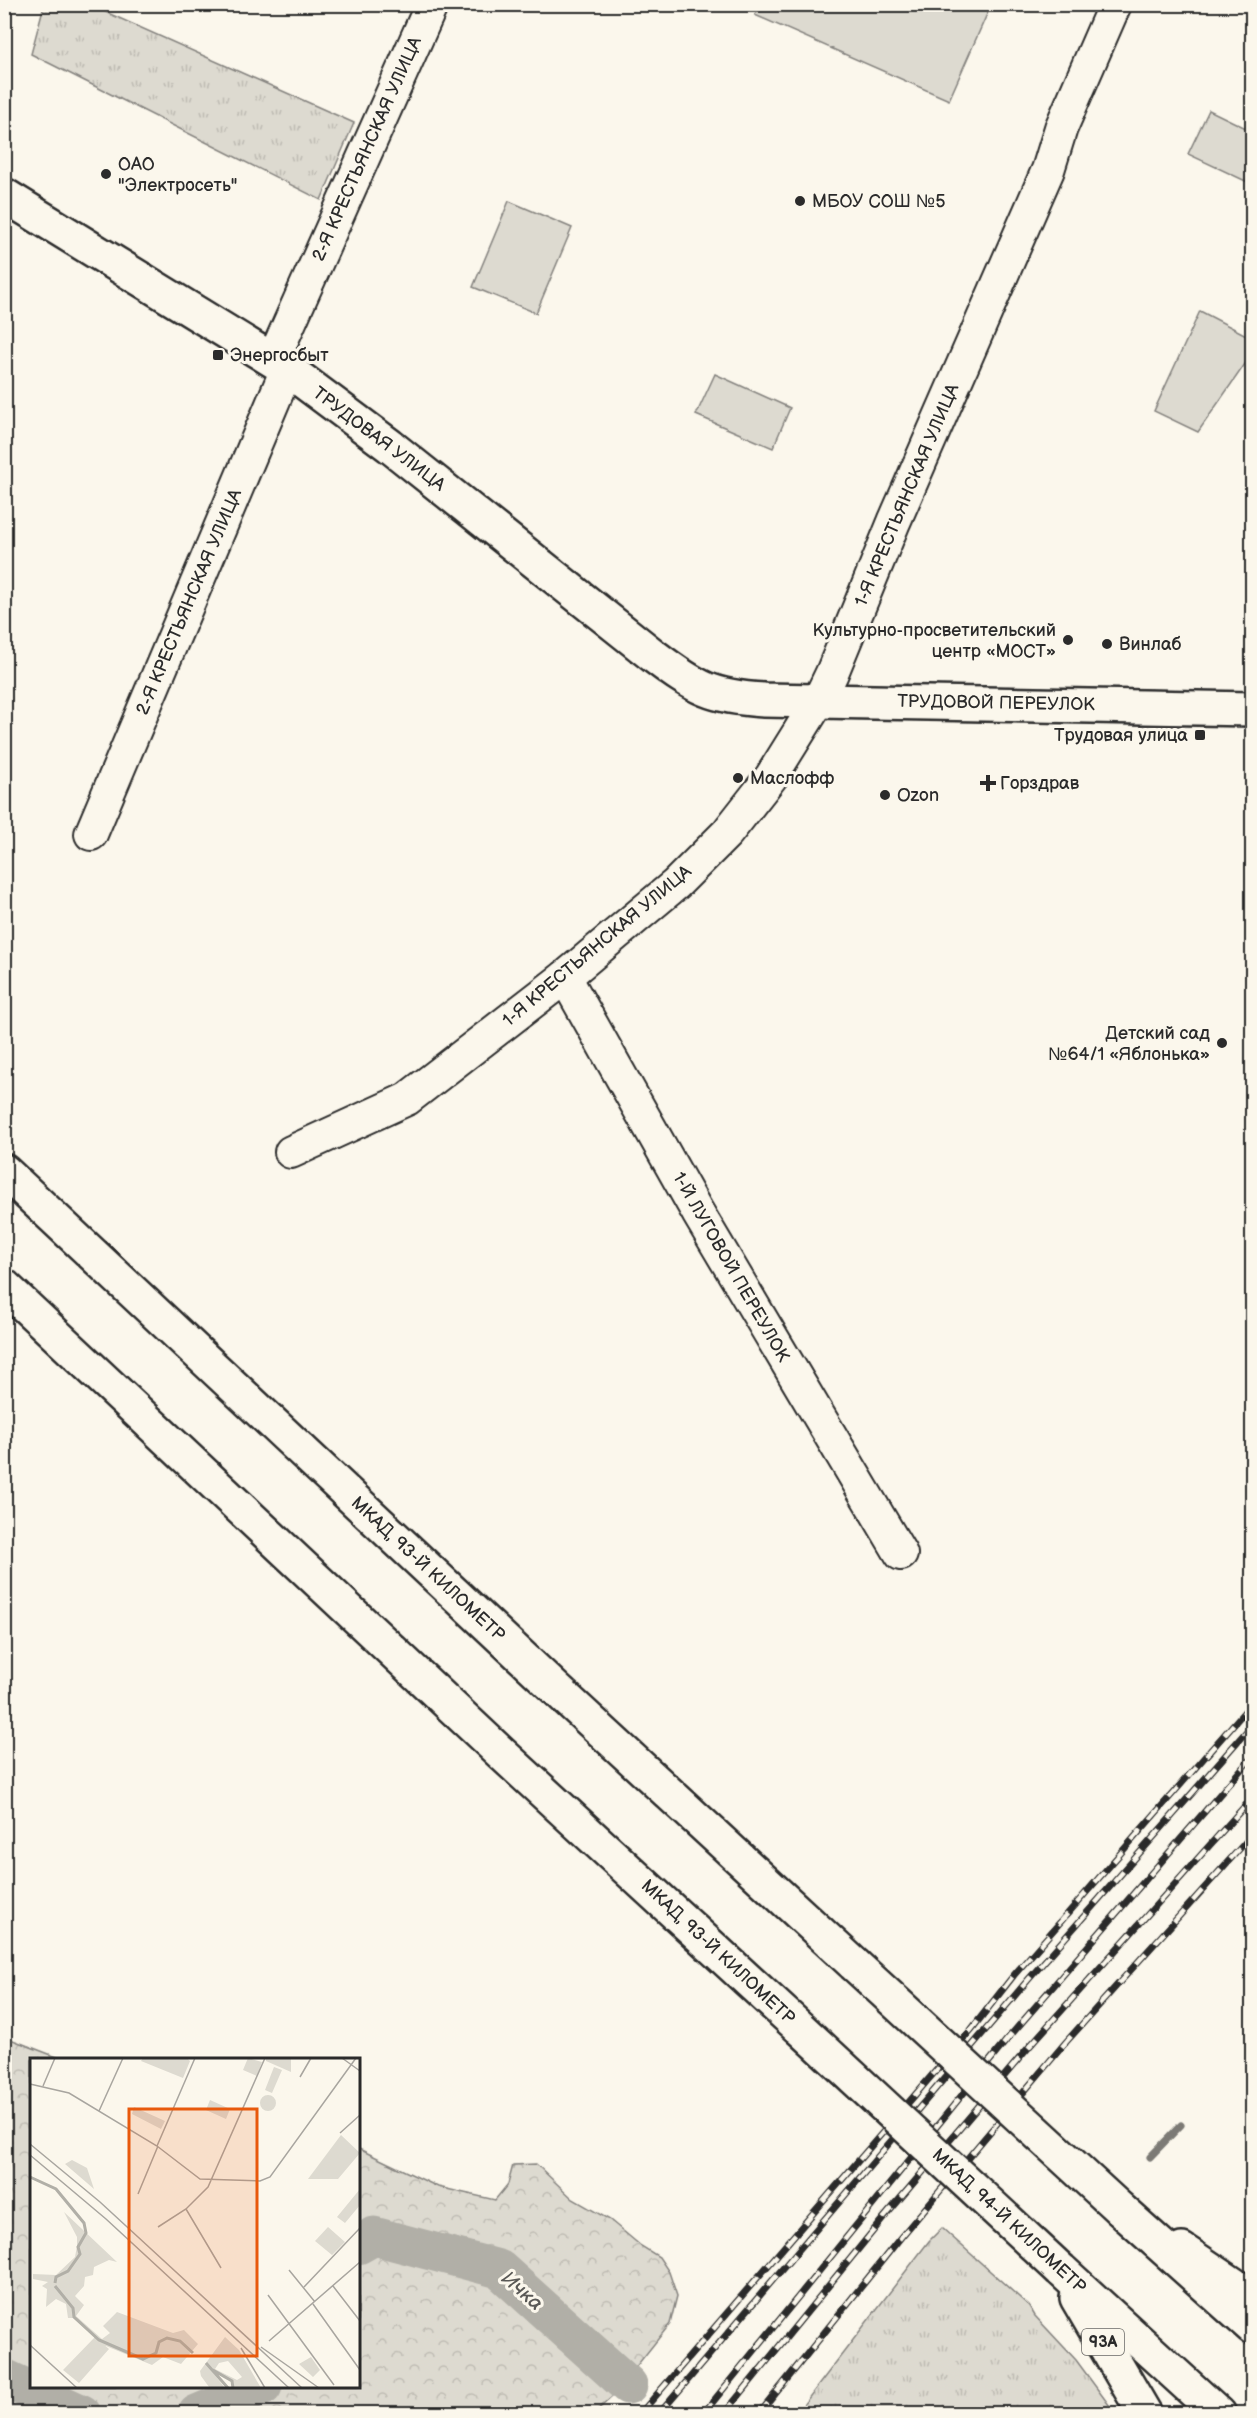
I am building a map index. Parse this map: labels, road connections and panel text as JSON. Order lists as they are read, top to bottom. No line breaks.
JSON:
{"streets":{"main road":["ТРУДОВАЯ УЛИЦА","ТРУДОВОЙ ПЕРЕУЛОК","МКАД, 93-Й КИЛОМЕТР","МКАД, 94-Й КИЛОМЕТР","93A"],"street":["2-Я КРЕСТЬЯНСКАЯ УЛИЦА","1-Я КРЕСТЬЯНСКАЯ УЛИЦА","1-Й ЛУГОВОЙ ПЕРЕУЛОК"]},"crossings":[["2-Я КРЕСТЬЯНСКАЯ УЛИЦА","ТРУДОВАЯ УЛИЦА"],["ТРУДОВАЯ УЛИЦА","ТРУДОВОЙ ПЕРЕУЛОК"],["1-Я КРЕСТЬЯНСКАЯ УЛИЦА","ТРУДОВОЙ ПЕРЕУЛОК"],["1-Я КРЕСТЬЯНСКАЯ УЛИЦА","1-Й ЛУГОВОЙ ПЕРЕУЛОК"],["МКАД, 93-Й КИЛОМЕТР","МКАД, 94-Й КИЛОМЕТР"],["МКАД, 94-Й КИЛОМЕТР","93A"]],"water":["Ичка"],"places":{"other":["ОАО \"Электросеть\"","МБОУ СОШ №5","Культурно-просветительский центр «МОСТ»","Винлаб","Маслофф","Ozon","Детский сад №64/1 «Яблонька»"],"transit":["Энергосбыт","Трудовая улица"],"health":["Горздрав"]}}
